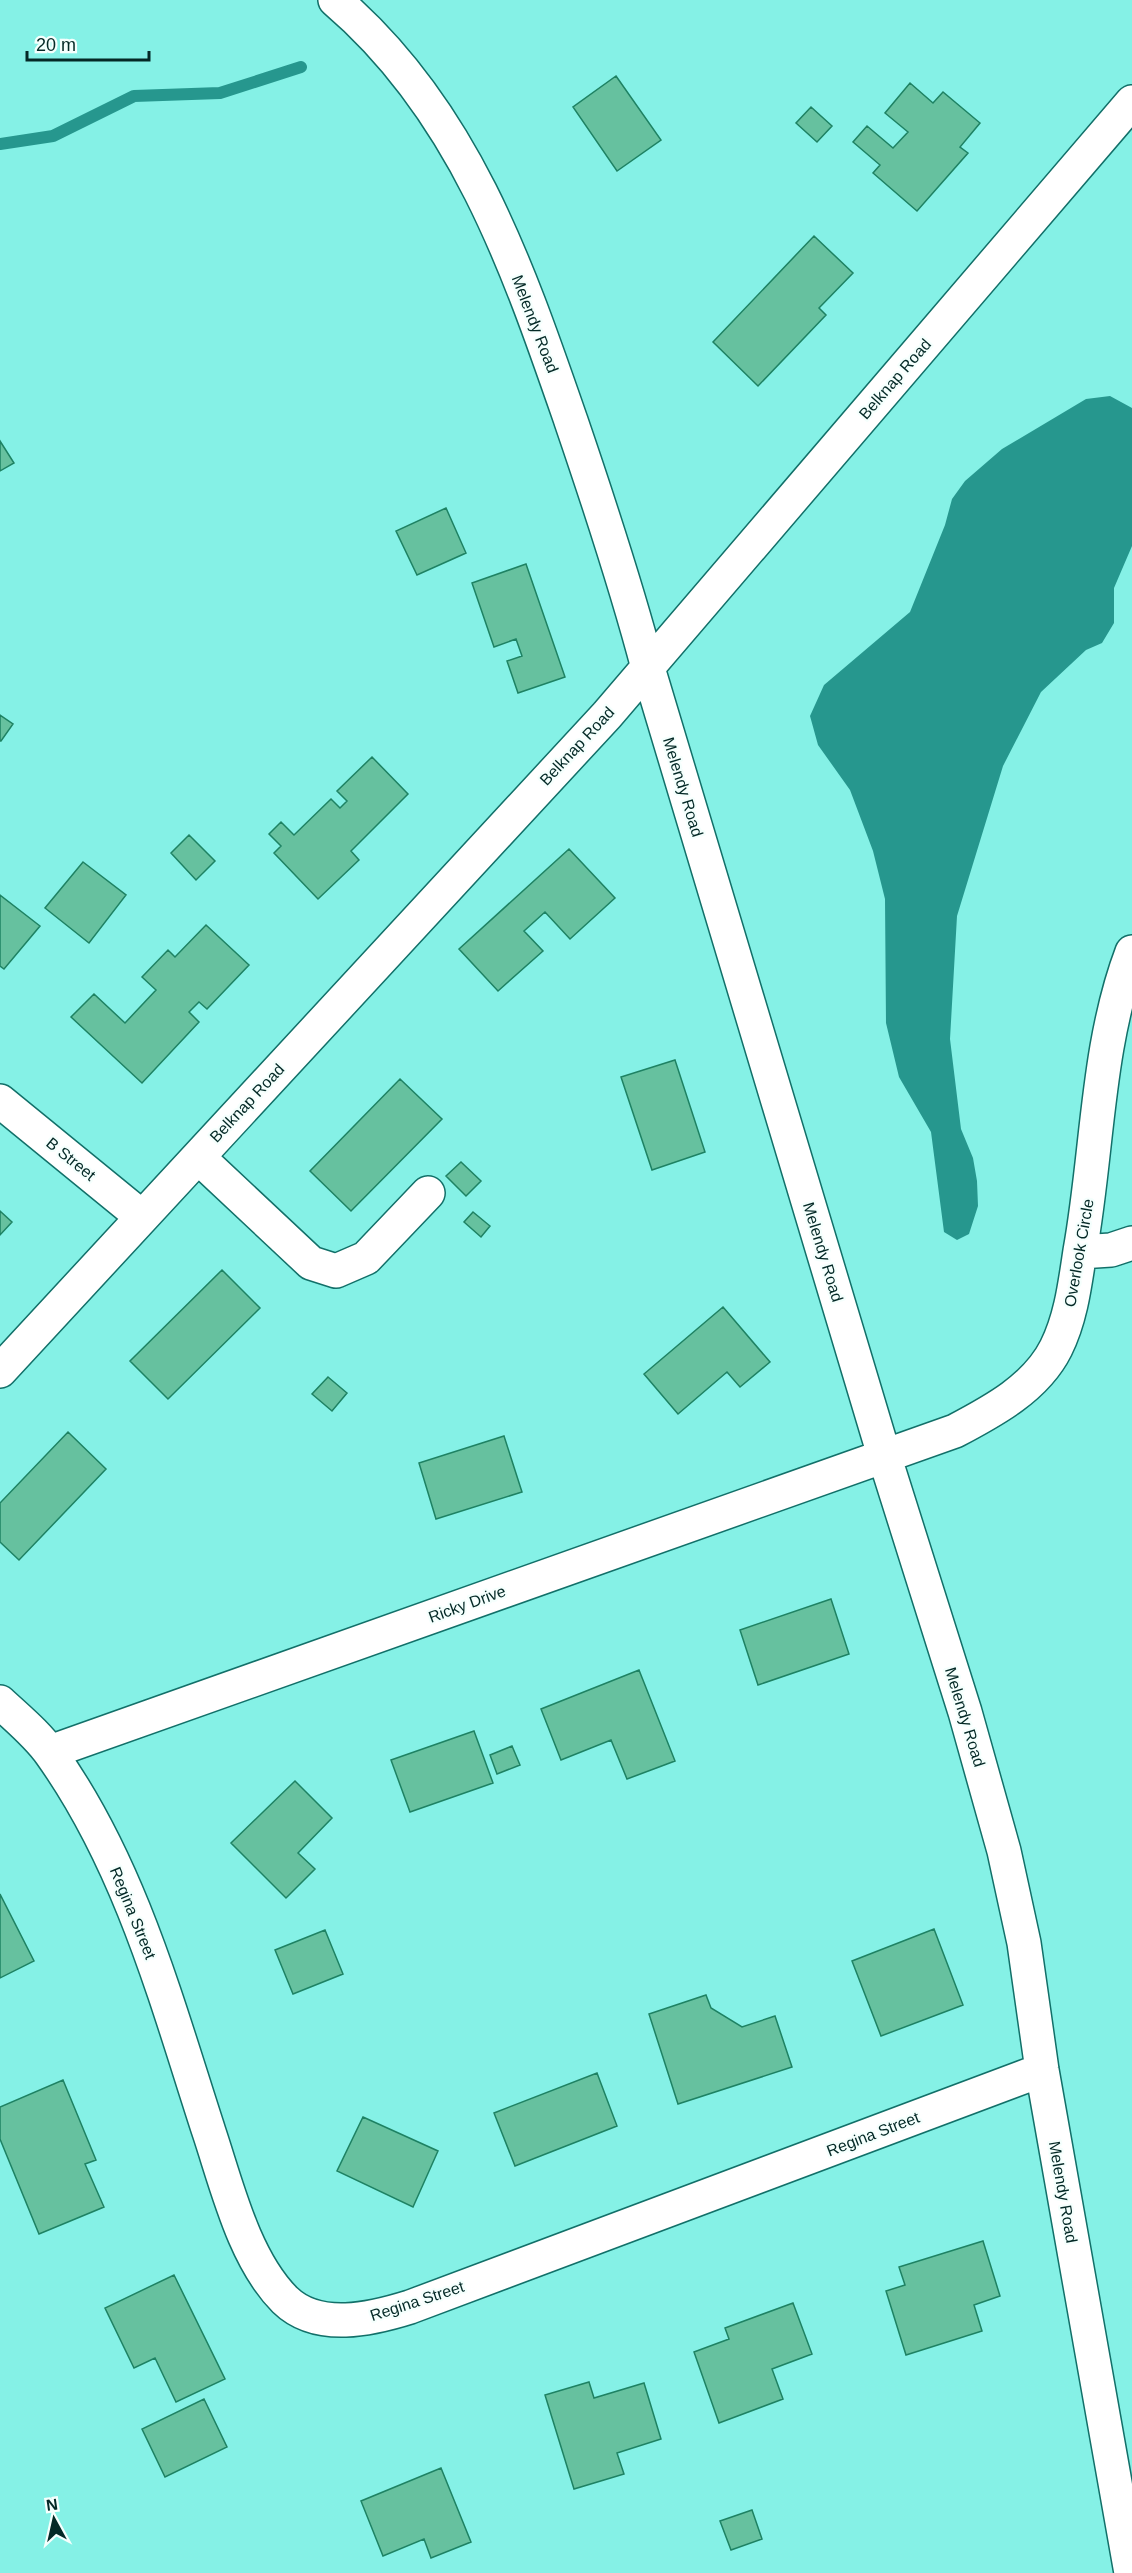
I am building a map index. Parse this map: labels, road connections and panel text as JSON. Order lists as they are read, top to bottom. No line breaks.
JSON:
{"streets":{"street":["Melendy Road","Belknap Road","B Street","Overlook Circle","Ricky Drive","Regina Street"]},"crossings":[["Melendy Road","Belknap Road"],["Melendy Road","Overlook Circle"],["Melendy Road","Ricky Drive"],["Melendy Road","Regina Street"],["Belknap Road","B Street"],["Overlook Circle","Ricky Drive"],["Ricky Drive","Regina Street"]],"scale_bar":"20 m","north":"top"}
